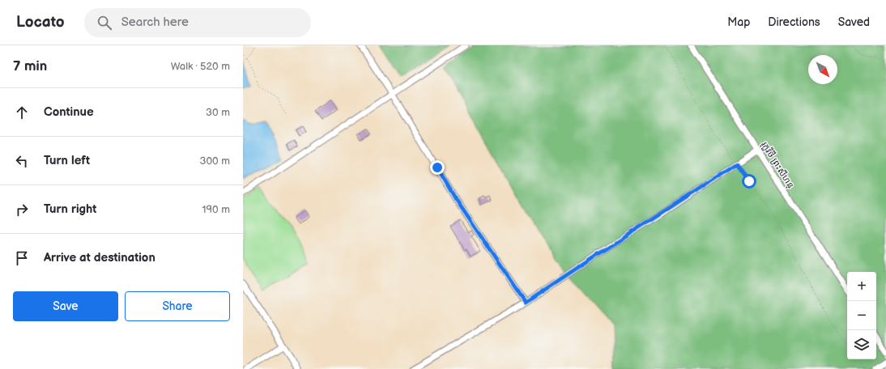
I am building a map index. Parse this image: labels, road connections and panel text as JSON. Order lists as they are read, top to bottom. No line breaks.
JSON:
{"streets":{"street":["រុក្ខវិថី ព្រះសីហនុ"]},"north":"bottom right","page":{"header":"Locato","search":"Search here","nav":["Map","Directions","Saved"],"heading":["7 min","Walk · 520 m"],"list":[["Continue","30 m"],["Turn left","300 m"],["Turn right","190 m"],"Arrive at destination"],"map_buttons":["+","−"],"buttons":["Save","Share"]}}
